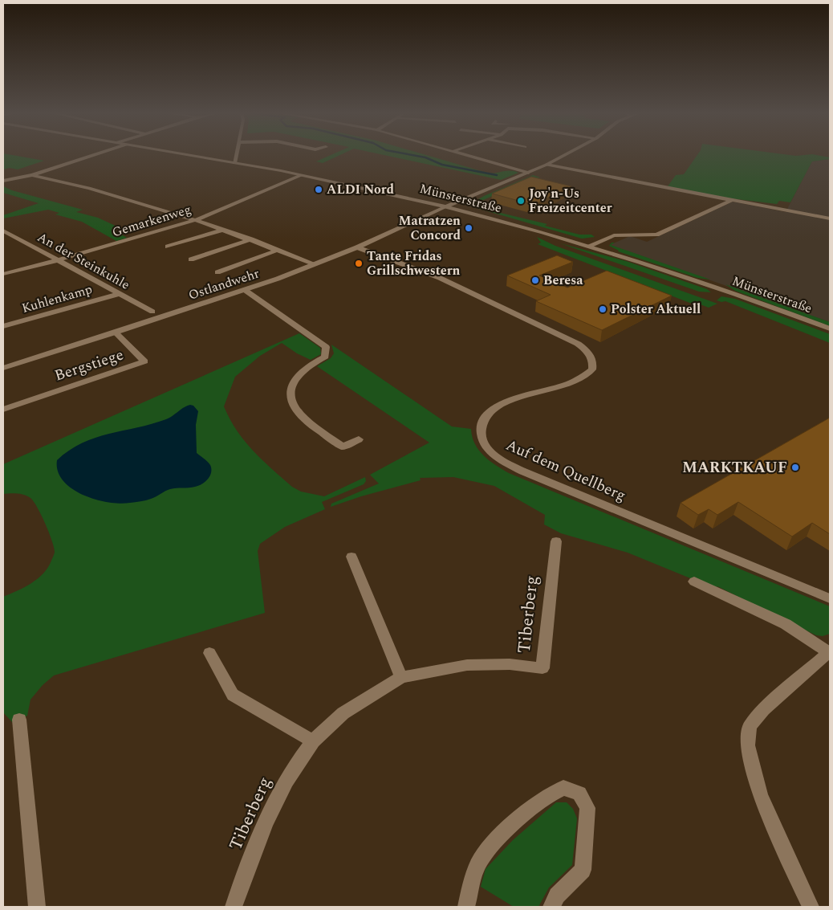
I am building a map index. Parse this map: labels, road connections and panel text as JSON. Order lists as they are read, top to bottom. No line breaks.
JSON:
{"streets":{"street":["Münsterstraße","Gemarkenweg","An der Steinkuhle","Ostlandwehr","Kuhlenkamp","Bergstiege","Auf dem Quellberg","Tiberberg"]},"crossings":[["Münsterstraße","Gemarkenweg"],["Münsterstraße","Ostlandwehr"],["Gemarkenweg","An der Steinkuhle"],["An der Steinkuhle","Kuhlenkamp"],["Ostlandwehr","Bergstiege"],["Ostlandwehr","Auf dem Quellberg"]],"places":["ALDI Nord","Joy'n-Us Freizeitcenter","Matratzen Concord","Tante Fridas Grillschwestern","Beresa","Polster Aktuell","MARKTKAUF"]}
